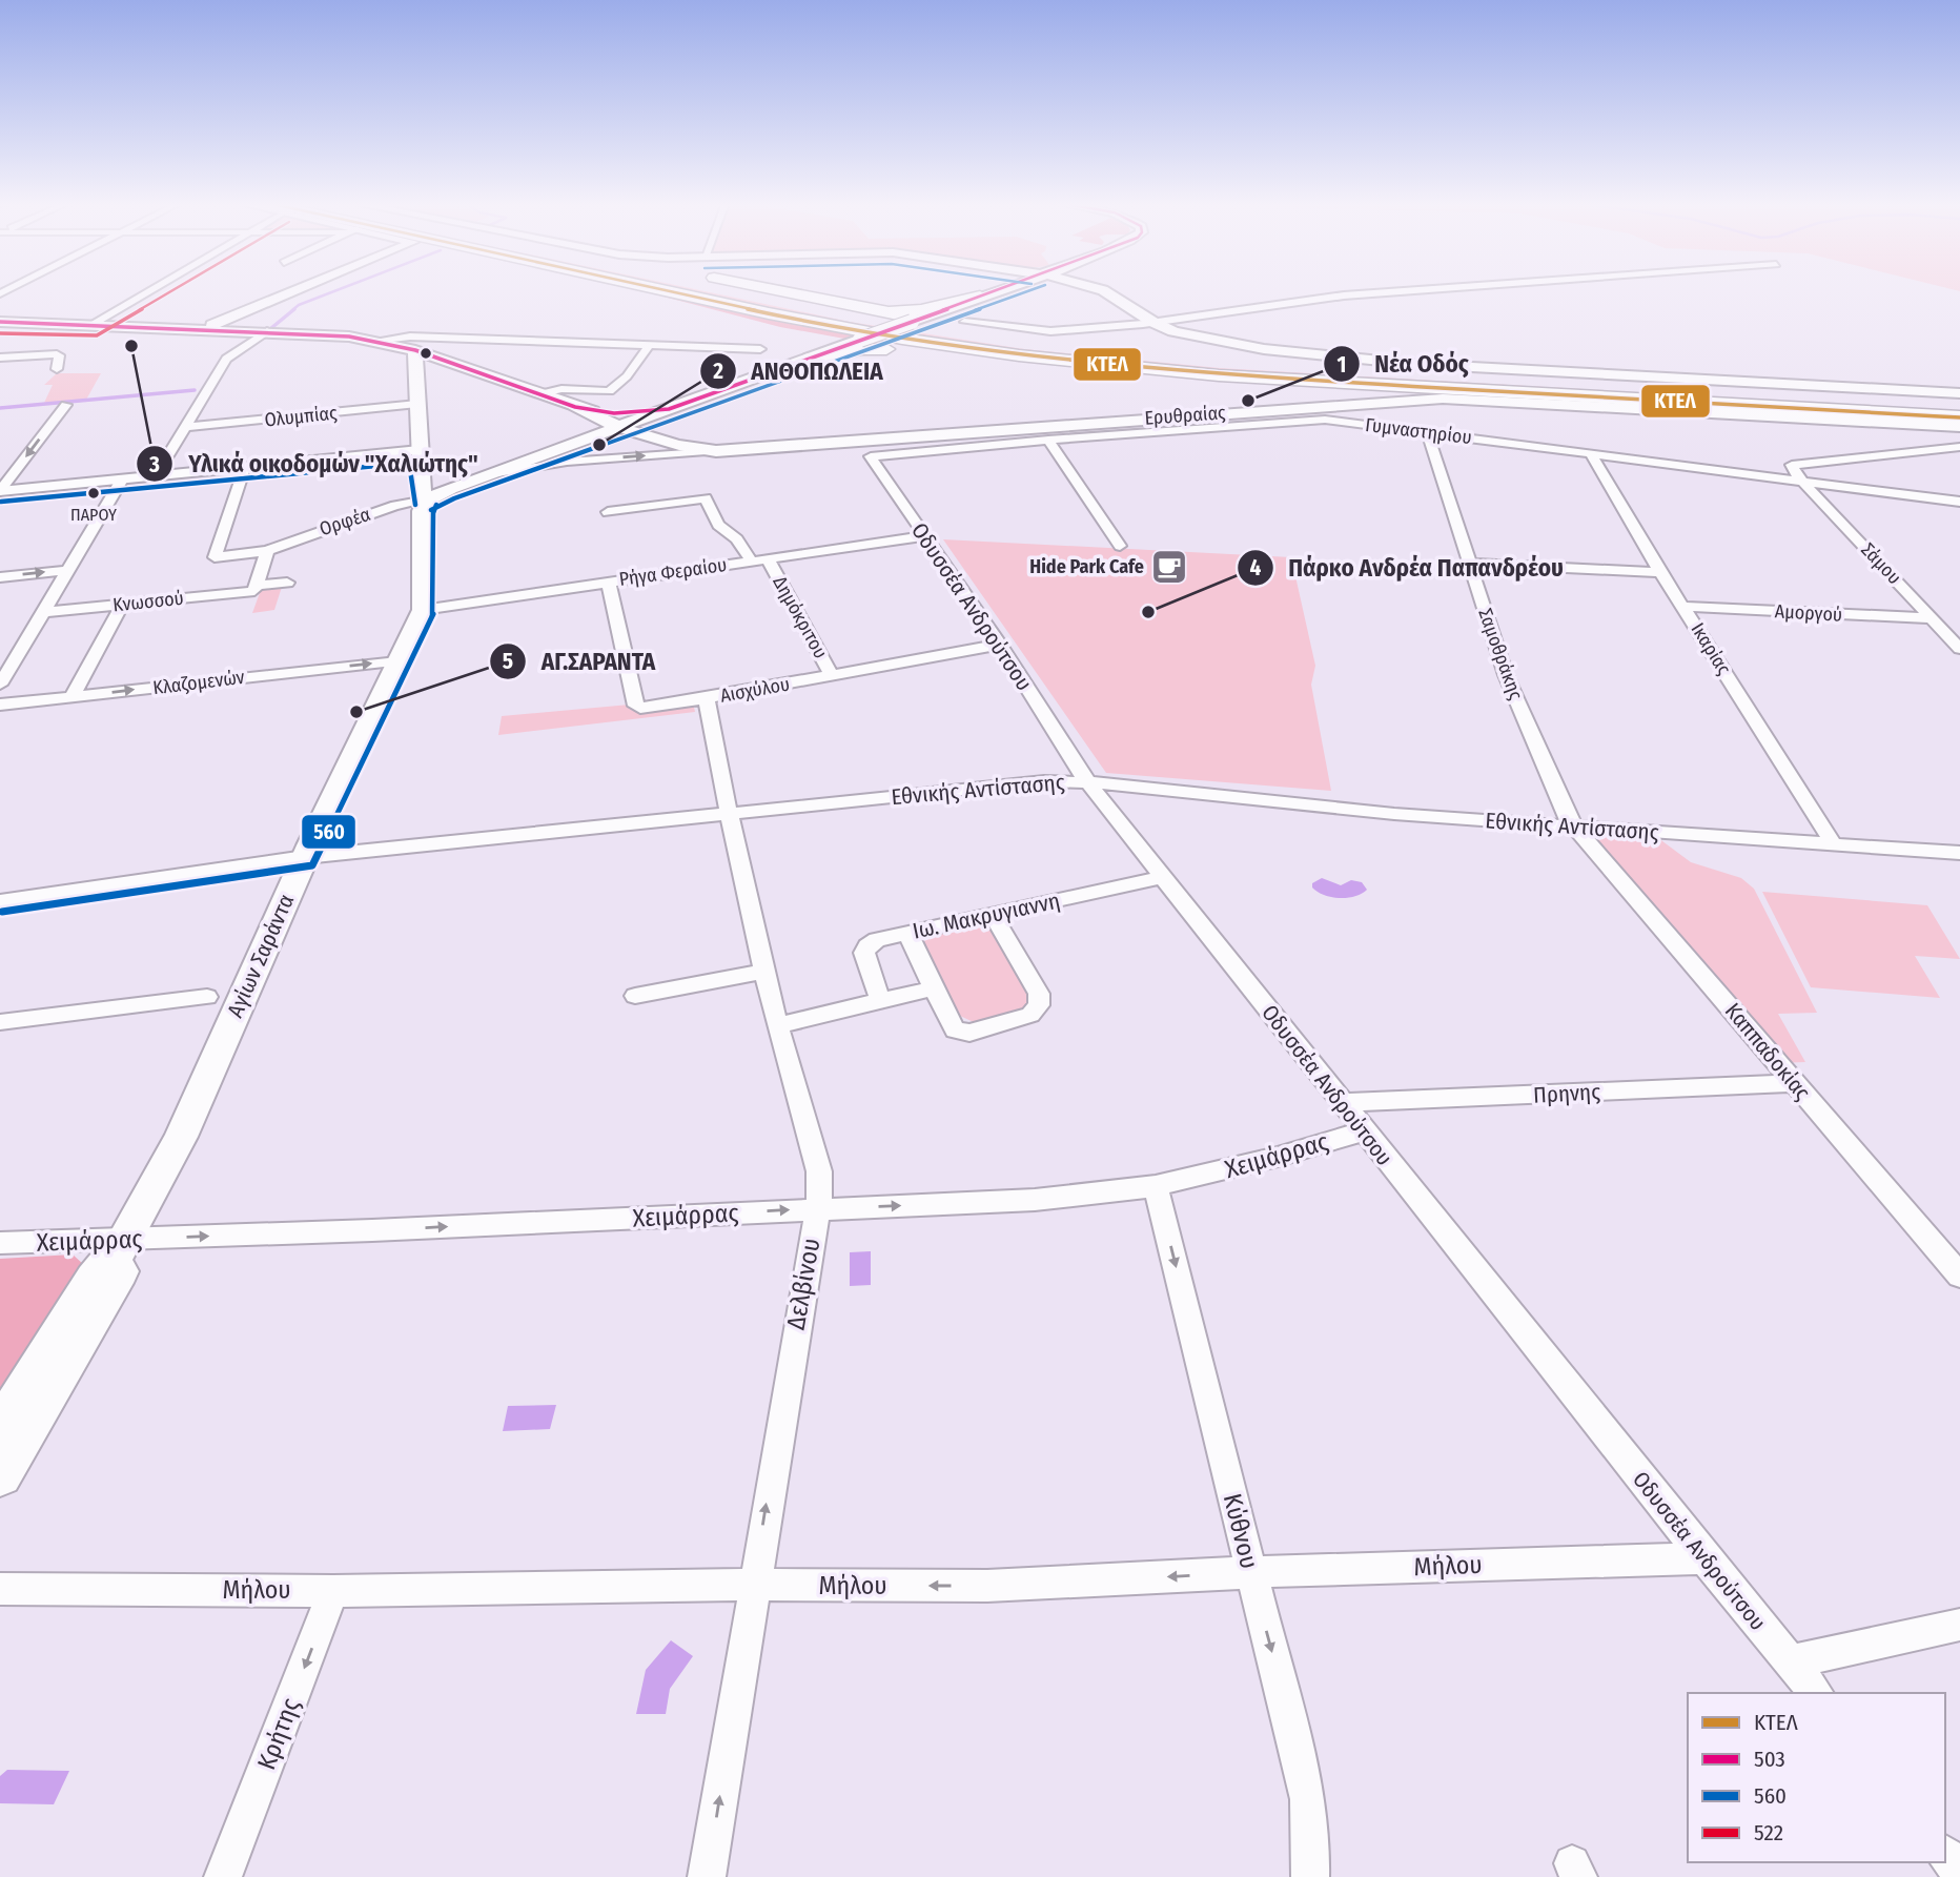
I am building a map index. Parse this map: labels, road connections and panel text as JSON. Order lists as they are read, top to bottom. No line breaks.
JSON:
{"streets":{"main road":["Ερυθραίας","Αγίων Σαράντα"],"street":["Ολυμπίας","Γυμναστηρίου","Ορφέα","Σάμου","Ρήγα Φεραίου","Κνωσσού","Οδυσσέα Ανδρούτσου","Αμοργού","Δημόκριτου","Ικαρίας","Σαμοθράκης","Κλαζομενών","Αισχύλου","Εθνικής Αντίστασης","Ιω. Μακρυγιαννη","Καππαδοκίας","Πρηνης","Χειμάρρας","Δελβίνου","Κύθνου","Μήλου","Κρήτης"]},"crossings":[["Ερυθραίας","Ορφέα"],["Ερυθραίας","Αγίων Σαράντα"],["Γυμναστηρίου","Σάμου"],["Γυμναστηρίου","Οδυσσέα Ανδρούτσου"],["Γυμναστηρίου","Ικαρίας"],["Γυμναστηρίου","Σαμοθράκης"],["Ορφέα","Αγίων Σαράντα"],["Σάμου","Αμοργού"],["Ρήγα Φεραίου","Οδυσσέα Ανδρούτσου"],["Ρήγα Φεραίου","Δημόκριτου"],["Ρήγα Φεραίου","Αισχύλου"],["Ρήγα Φεραίου","Αγίων Σαράντα"],["Οδυσσέα Ανδρούτσου","Αισχύλου"],["Οδυσσέα Ανδρούτσου","Εθνικής Αντίστασης"],["Οδυσσέα Ανδρούτσου","Ιω. Μακρυγιαννη"],["Οδυσσέα Ανδρούτσου","Πρηνης"],["Οδυσσέα Ανδρούτσου","Χειμάρρας"],["Οδυσσέα Ανδρούτσου","Μήλου"],["Αμοργού","Ικαρίας"],["Δημόκριτου","Αισχύλου"],["Ικαρίας","Εθνικής Αντίστασης"],["Σαμοθράκης","Εθνικής Αντίστασης"],["Σαμοθράκης","Καππαδοκίας"],["Κλαζομενών","Αγίων Σαράντα"],["Αισχύλου","Δελβίνου"],["Εθνικής Αντίστασης","Αγίων Σαράντα"],["Εθνικής Αντίστασης","Καππαδοκίας"],["Εθνικής Αντίστασης","Δελβίνου"],["Αγίων Σαράντα","Χειμάρρας"],["Καππαδοκίας","Πρηνης"],["Χειμάρρας","Δελβίνου"],["Χειμάρρας","Κύθνου"],["Δελβίνου","Μήλου"],["Κύθνου","Μήλου"],["Μήλου","Κρήτης"]],"one_way":["Κλαζομενών","Χειμάρρας","Δελβίνου","Κύθνου","Κρήτης"],"places":{"other":["Υλικά οικοδομών \"Χαλιώτης\"","Νέα Οδός","ΑΝΘΟΠΩΛΕΙΑ","ΠΑΡΟΥ","Πάρκο Ανδρέα Παπανδρέου","ΑΓ.ΣΑΡΑΝΤΑ"],"cafe":["Hide Park Cafe"]},"lines":["transit line ΚΤΕΛ","transit line 503","transit line 560","transit line 522"],"legend":["ΚΤΕΛ","503","560","522"]}
